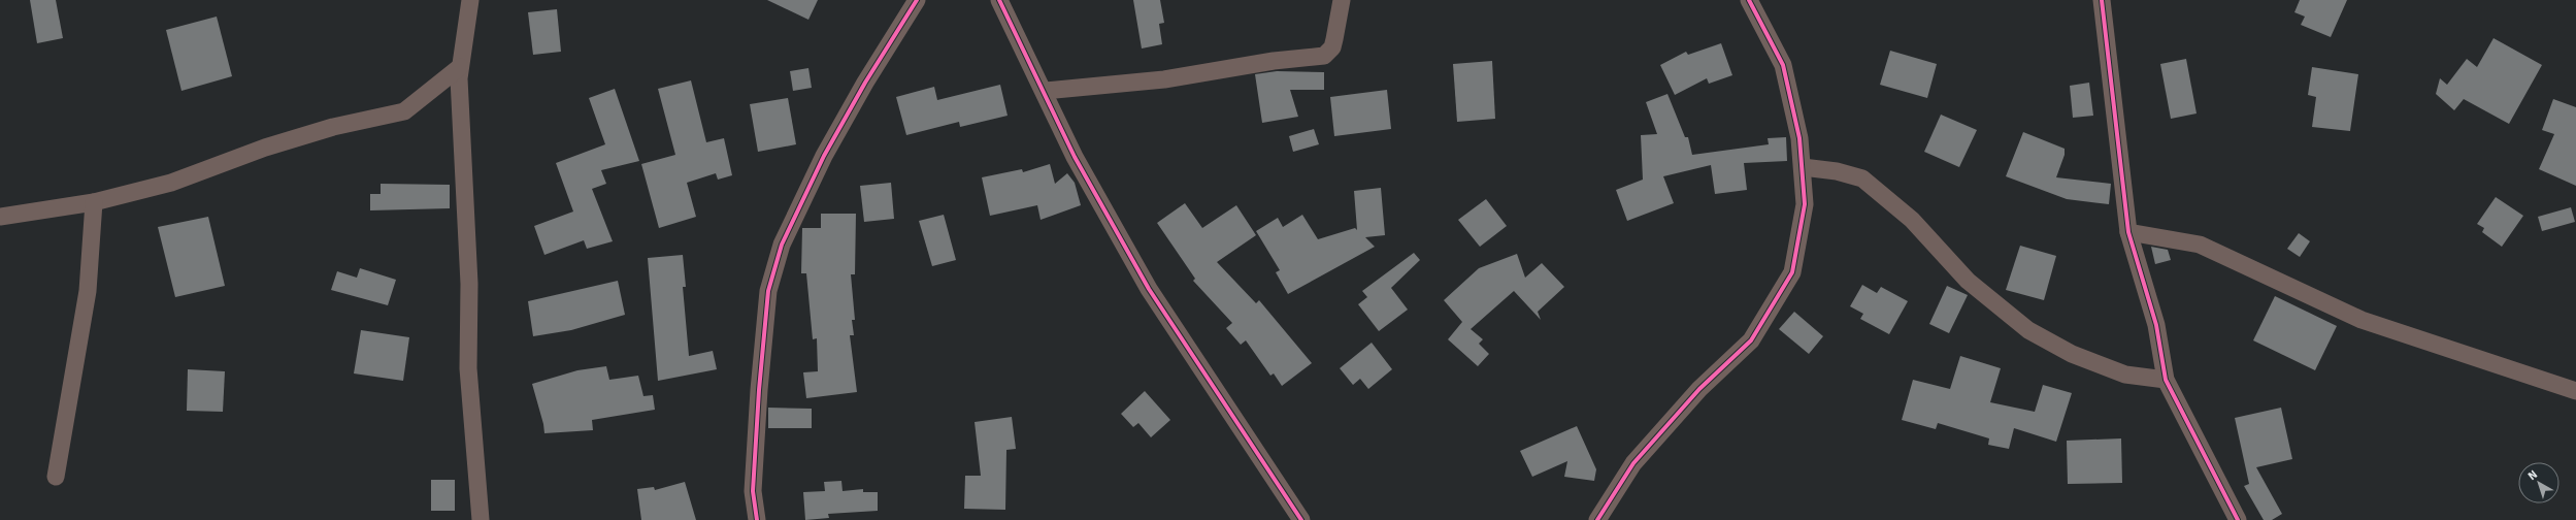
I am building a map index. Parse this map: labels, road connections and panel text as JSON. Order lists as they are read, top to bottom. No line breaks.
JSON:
{"north":"top left"}
